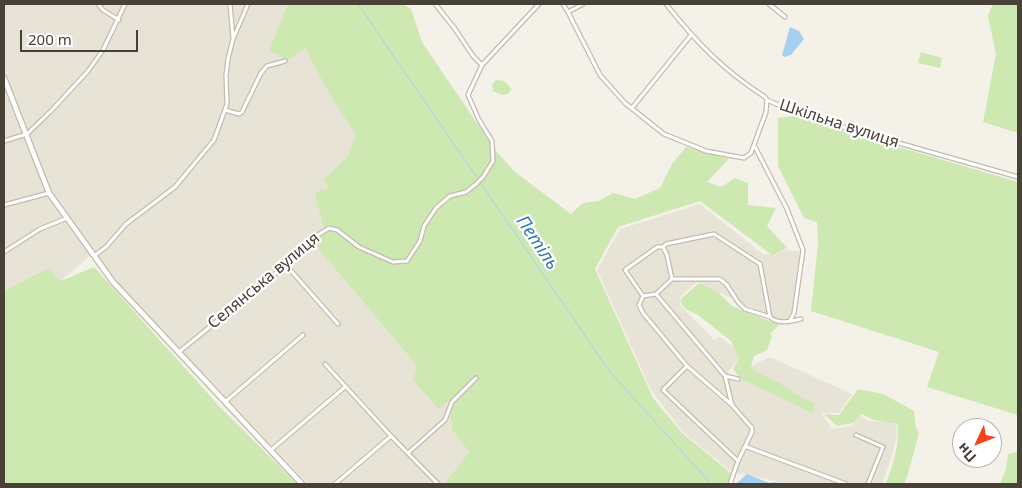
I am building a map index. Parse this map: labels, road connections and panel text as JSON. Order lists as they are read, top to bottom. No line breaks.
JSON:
{"streets":{"street":["Шкільна вулиця","Селянська вулиця"]},"water":["Петіль"],"scale_bar":"200 m","north":"bottom left"}
